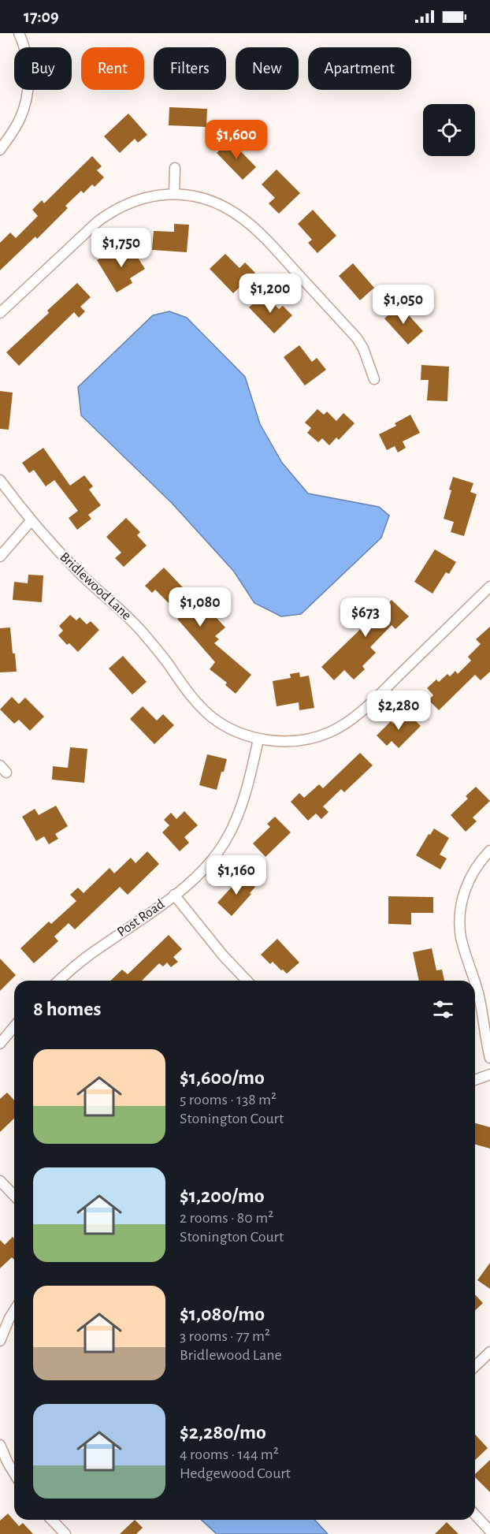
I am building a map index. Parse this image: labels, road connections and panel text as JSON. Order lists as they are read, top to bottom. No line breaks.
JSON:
{"streets":{"street":["Bridlewood Lane","Post Road"]},"crossings":[["Bridlewood Lane","Post Road"]],"page":{"status":"17:09","chip":["Buy","Rent","Filters","New","Apartment"],"price":["$1,600","$1,750","$1,200","$1,050","$1,080","$673","$2,280","$1,160"],"heading":"8 homes","list":[{"name":"$1,600/mo","note":"5 rooms · 138 m² · Stonington Court"},{"name":"$1,200/mo","note":"2 rooms · 80 m² · Stonington Court"},{"name":"$1,080/mo","note":"3 rooms · 77 m² · Bridlewood Lane"},{"name":"$2,280/mo","note":"4 rooms · 144 m² · Hedgewood Court"}]}}
